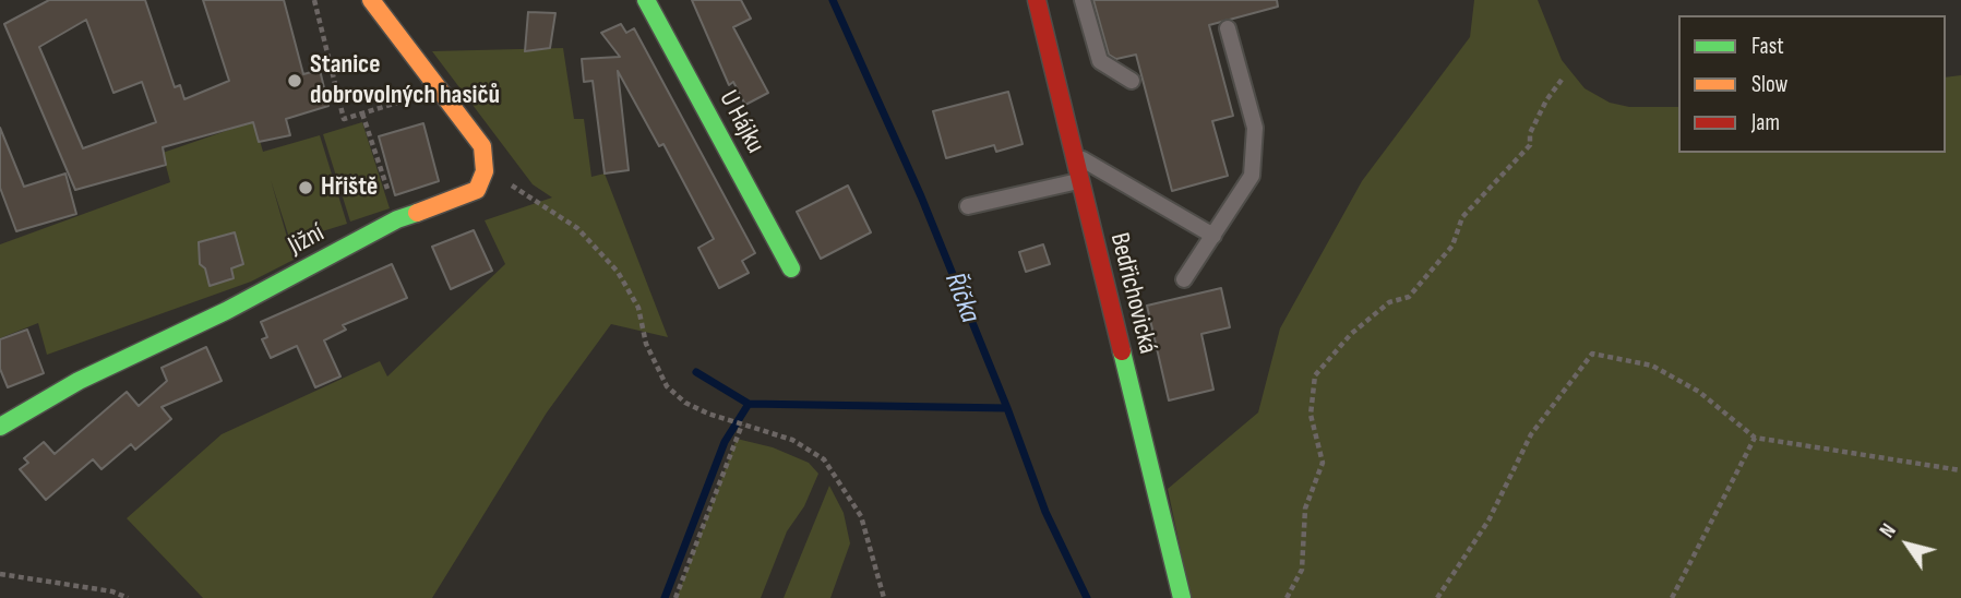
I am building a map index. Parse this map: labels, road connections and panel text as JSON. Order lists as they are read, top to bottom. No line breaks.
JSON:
{"streets":{"street":["U Hájku","Jižní","Bedřichovická"]},"water":["Říčka"],"places":["Stanice dobrovolných hasičů","Hřiště"],"legend":["Fast","Slow","Jam"],"north":"top left"}
